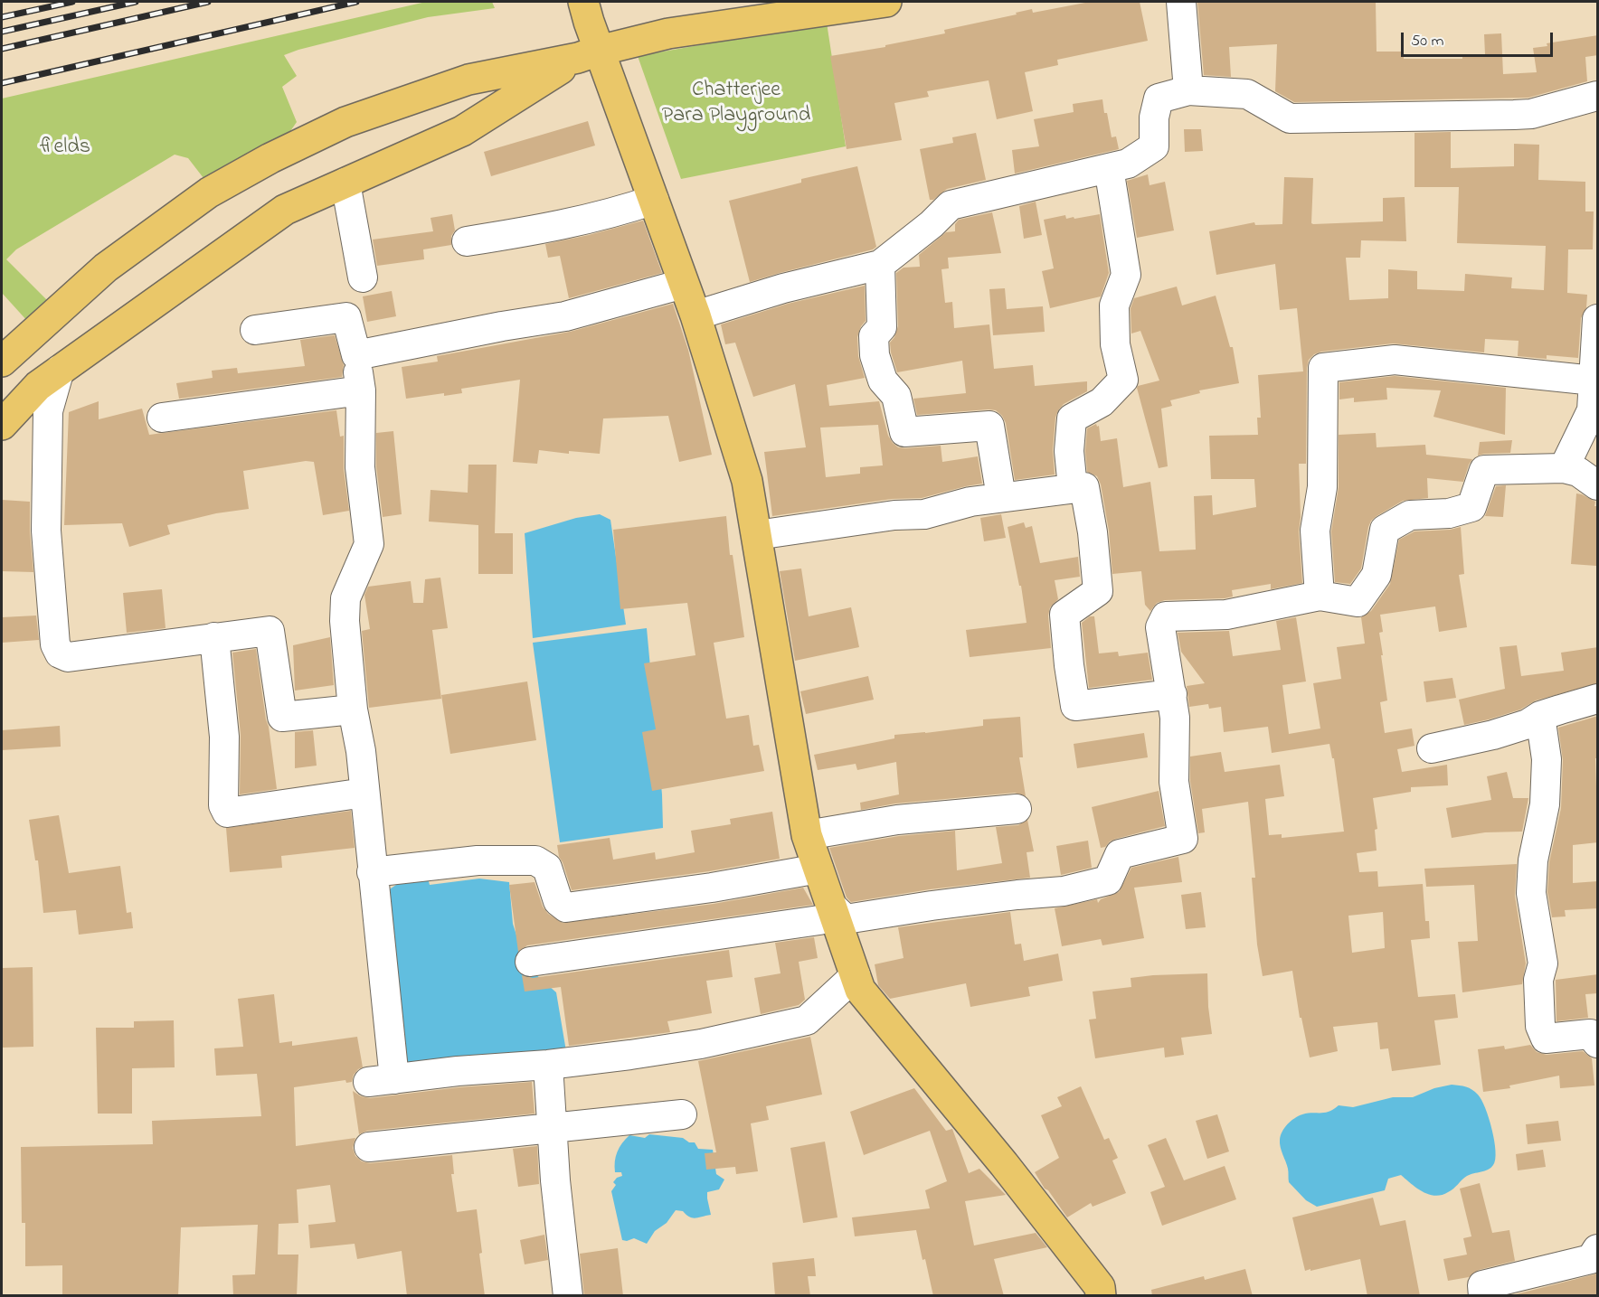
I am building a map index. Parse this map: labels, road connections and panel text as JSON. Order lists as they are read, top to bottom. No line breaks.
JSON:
{"parks":["Chatterjee Para Playground","fields"],"scale_bar":"50 m"}
